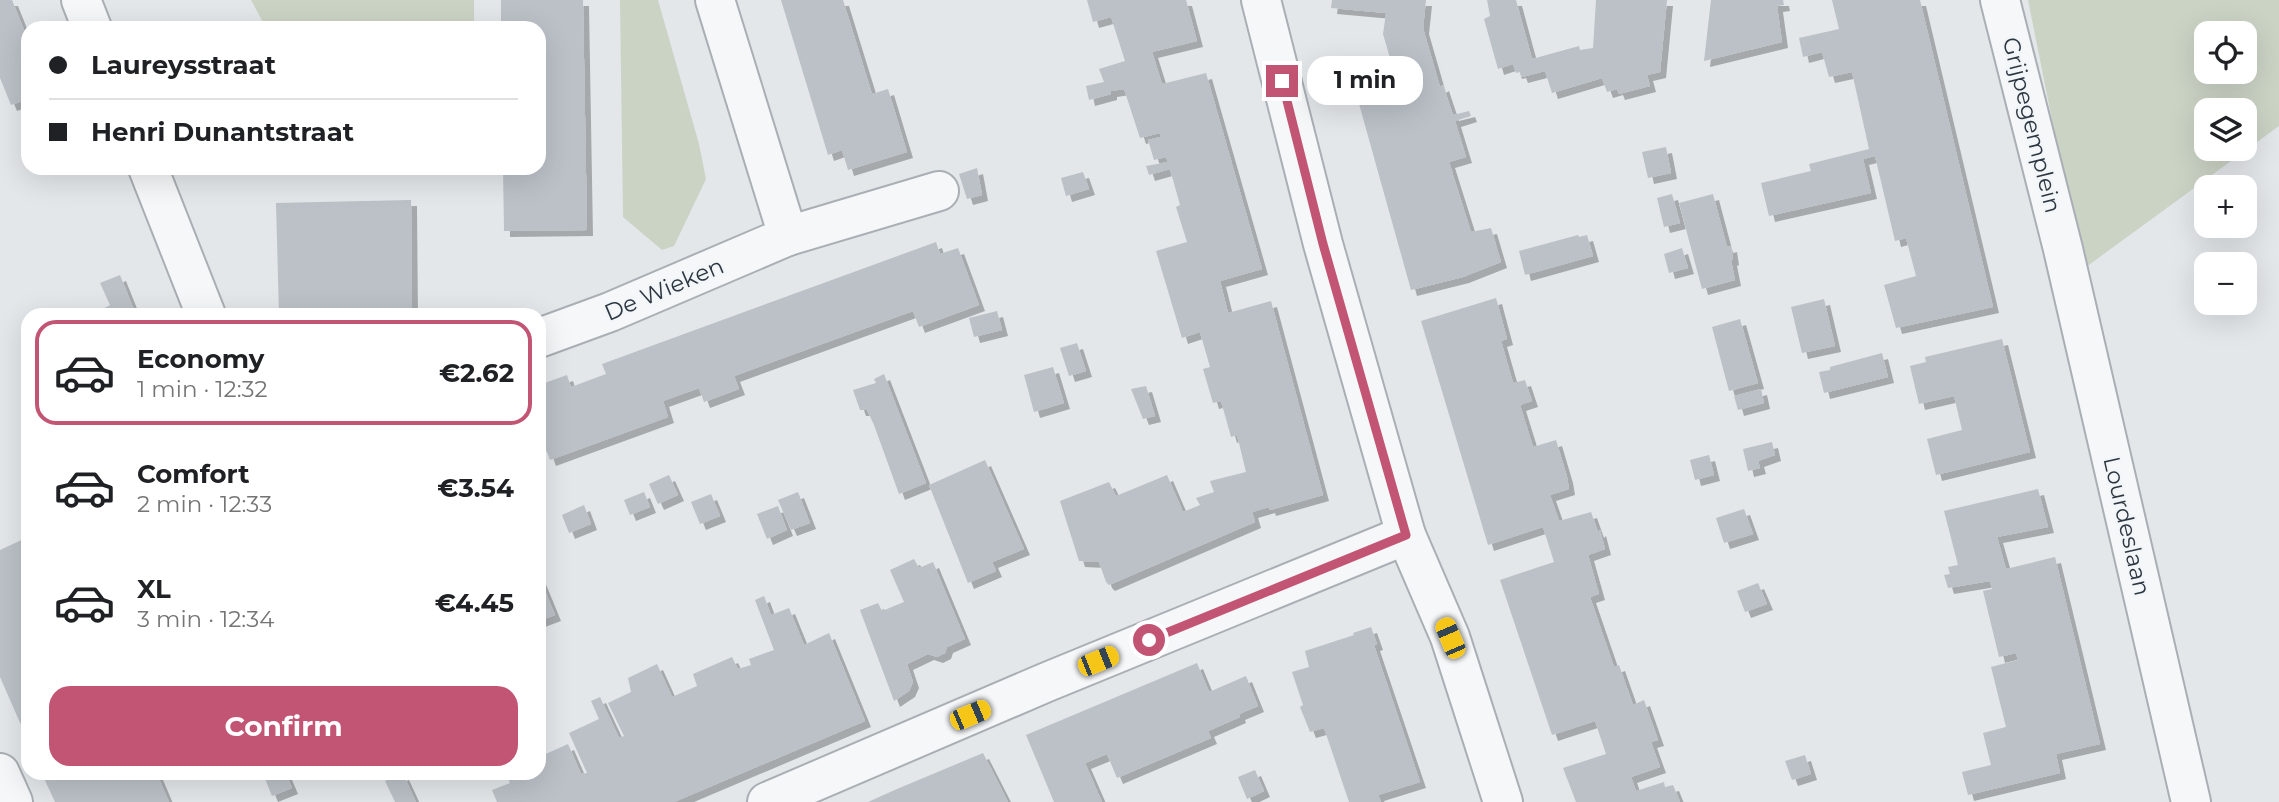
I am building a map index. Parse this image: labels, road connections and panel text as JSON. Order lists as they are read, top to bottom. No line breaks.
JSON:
{"streets":{"street":["Grijpegemplein","De Wieken","Lourdeslaan"]},"crossings":[["Grijpegemplein","Lourdeslaan"]],"page":{"map_buttons":["+","−"],"banner":["Laureysstraat","Henri Dunantstraat"],"bubble":"1 min","list":[{"name":"Economy","note":"1 min · 12:32","value":"€2.62"},{"name":"Comfort","note":"2 min · 12:33","value":"€3.54"},{"name":"XL","note":"3 min · 12:34","value":"€4.45"}],"buttons":"Confirm"}}
